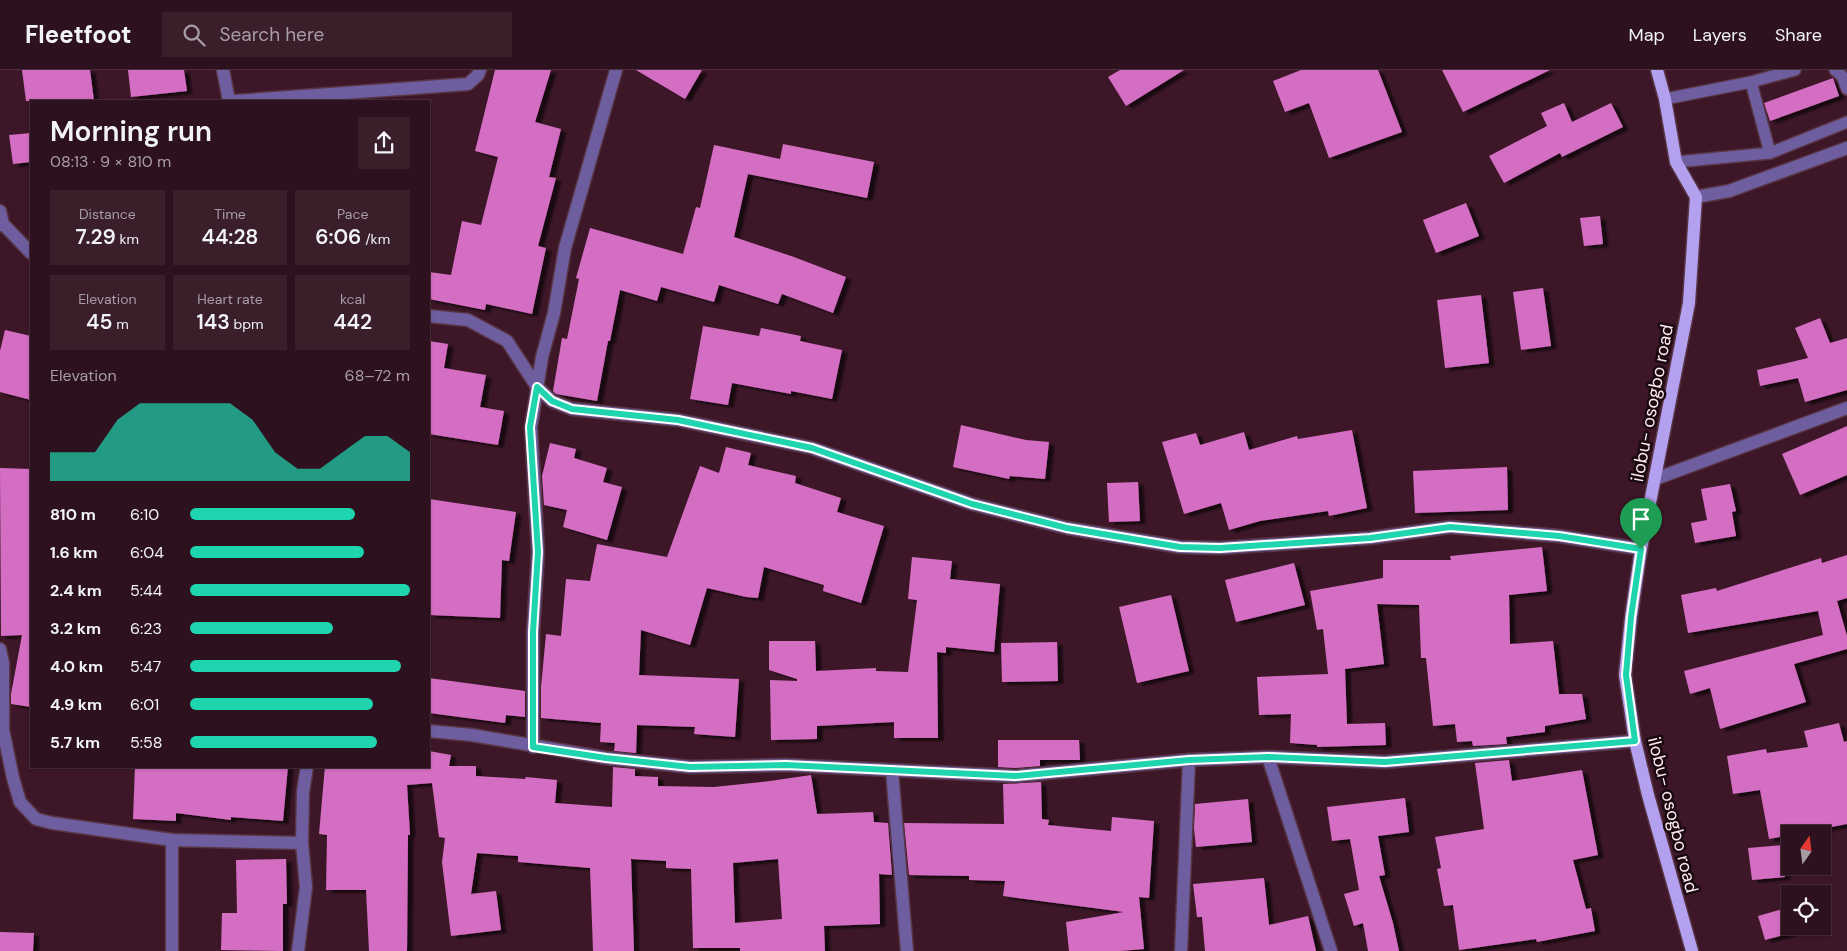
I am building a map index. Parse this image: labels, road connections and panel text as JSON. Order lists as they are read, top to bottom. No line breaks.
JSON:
{"streets":{"main road":["ilobu- osogbo road"]},"north":"top","page":{"header":"Fleetfoot","search":"Search here","nav":["Map","Layers","Share"],"heading":["Morning run","08:13 · 9 × 810 m"],"stats":[["Distance","7.29 km"],["Time","44:28"],["Pace","6:06 /km"],["Elevation","45 m"],["Heart rate","143 bpm"],["kcal","442"]],"chart":["Elevation","68–72 m"],"list":[{"name":"810 m","note":"6:10"},{"name":"1.6 km","note":"6:04"},{"name":"2.4 km","note":"5:44"},{"name":"3.2 km","note":"6:23"},{"name":"4.0 km","note":"5:47"},{"name":"4.9 km","note":"6:01"},{"name":"5.7 km","note":"5:58"}]}}
